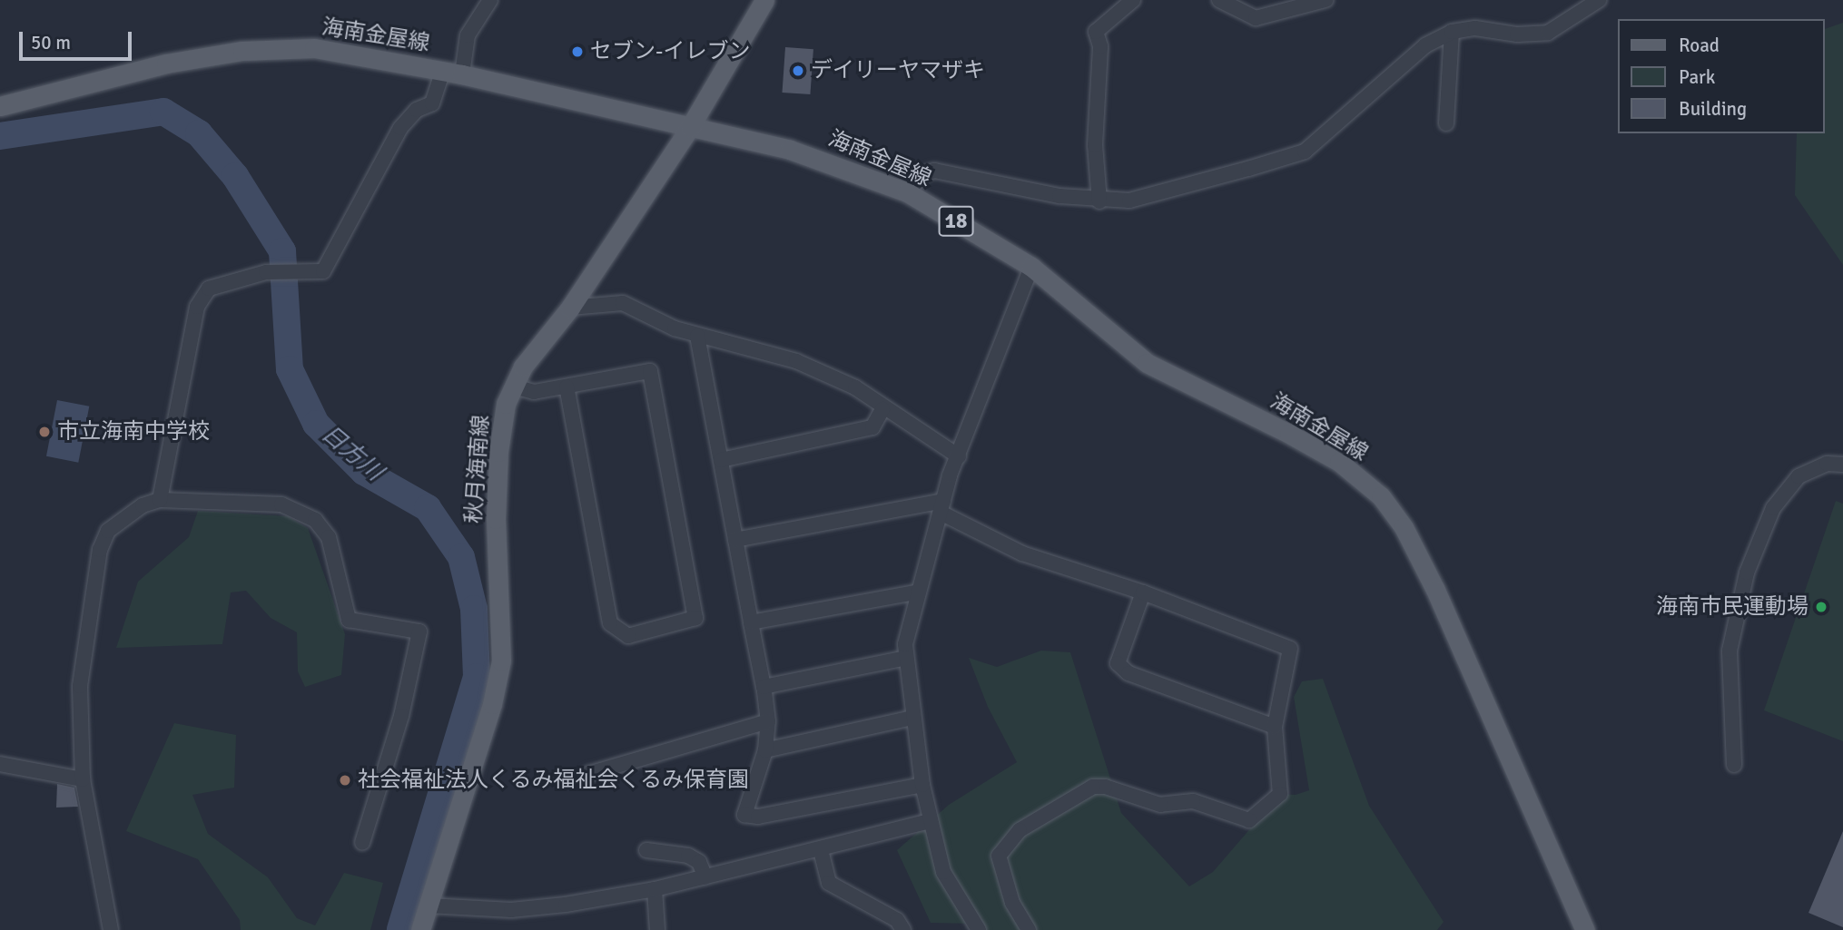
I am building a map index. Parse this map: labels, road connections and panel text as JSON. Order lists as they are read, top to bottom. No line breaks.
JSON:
{"streets":{"main road":["海南金屋線","18","秋月海南線"]},"crossings":[["海南金屋線","秋月海南線"]],"water":["日方川"],"places":["セブン-イレブン","デイリーヤマザキ","市立海南中学校","海南市民運動場","社会福祉法人くるみ福祉会くるみ保育園"],"legend":["Road","Park","Building"],"scale_bar":"50 m"}
